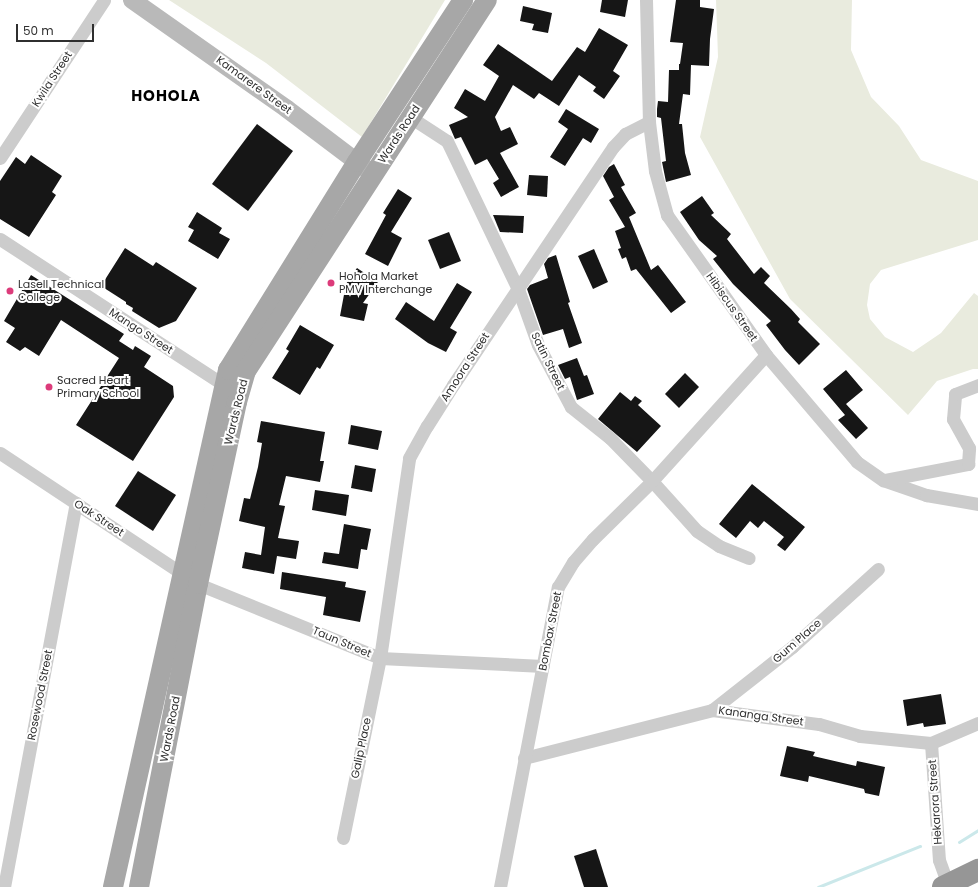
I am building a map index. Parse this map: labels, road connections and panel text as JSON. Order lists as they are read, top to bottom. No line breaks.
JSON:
{"streets":{"main road":["Wards Road"],"street":["Kwila Street","Kamarere Street","Hibiscus Street","Mango Street","Satin Street","Amoora Street","Oak Street","Bombax Street","Gum Place","Taun Street","Rosewood Street","Kananga Street","Galip Place","Hekarora Street"]},"crossings":[["Kamarere Street","Wards Road"],["Wards Road","Mango Street"],["Wards Road","Satin Street"],["Wards Road","Oak Street"],["Wards Road","Taun Street"],["Hibiscus Street","Amoora Street"],["Hibiscus Street","Bombax Street"],["Satin Street","Amoora Street"],["Satin Street","Bombax Street"],["Amoora Street","Taun Street"],["Amoora Street","Galip Place"],["Oak Street","Taun Street"],["Oak Street","Rosewood Street"],["Bombax Street","Taun Street"],["Bombax Street","Kananga Street"],["Gum Place","Kananga Street"],["Taun Street","Galip Place"],["Kananga Street","Hekarora Street"]],"districts":["HOHOLA"],"places":["Hohola Market PMV Interchange","Lasell Technical College","Sacred Heart Primary School"],"scale_bar":"50 m"}
